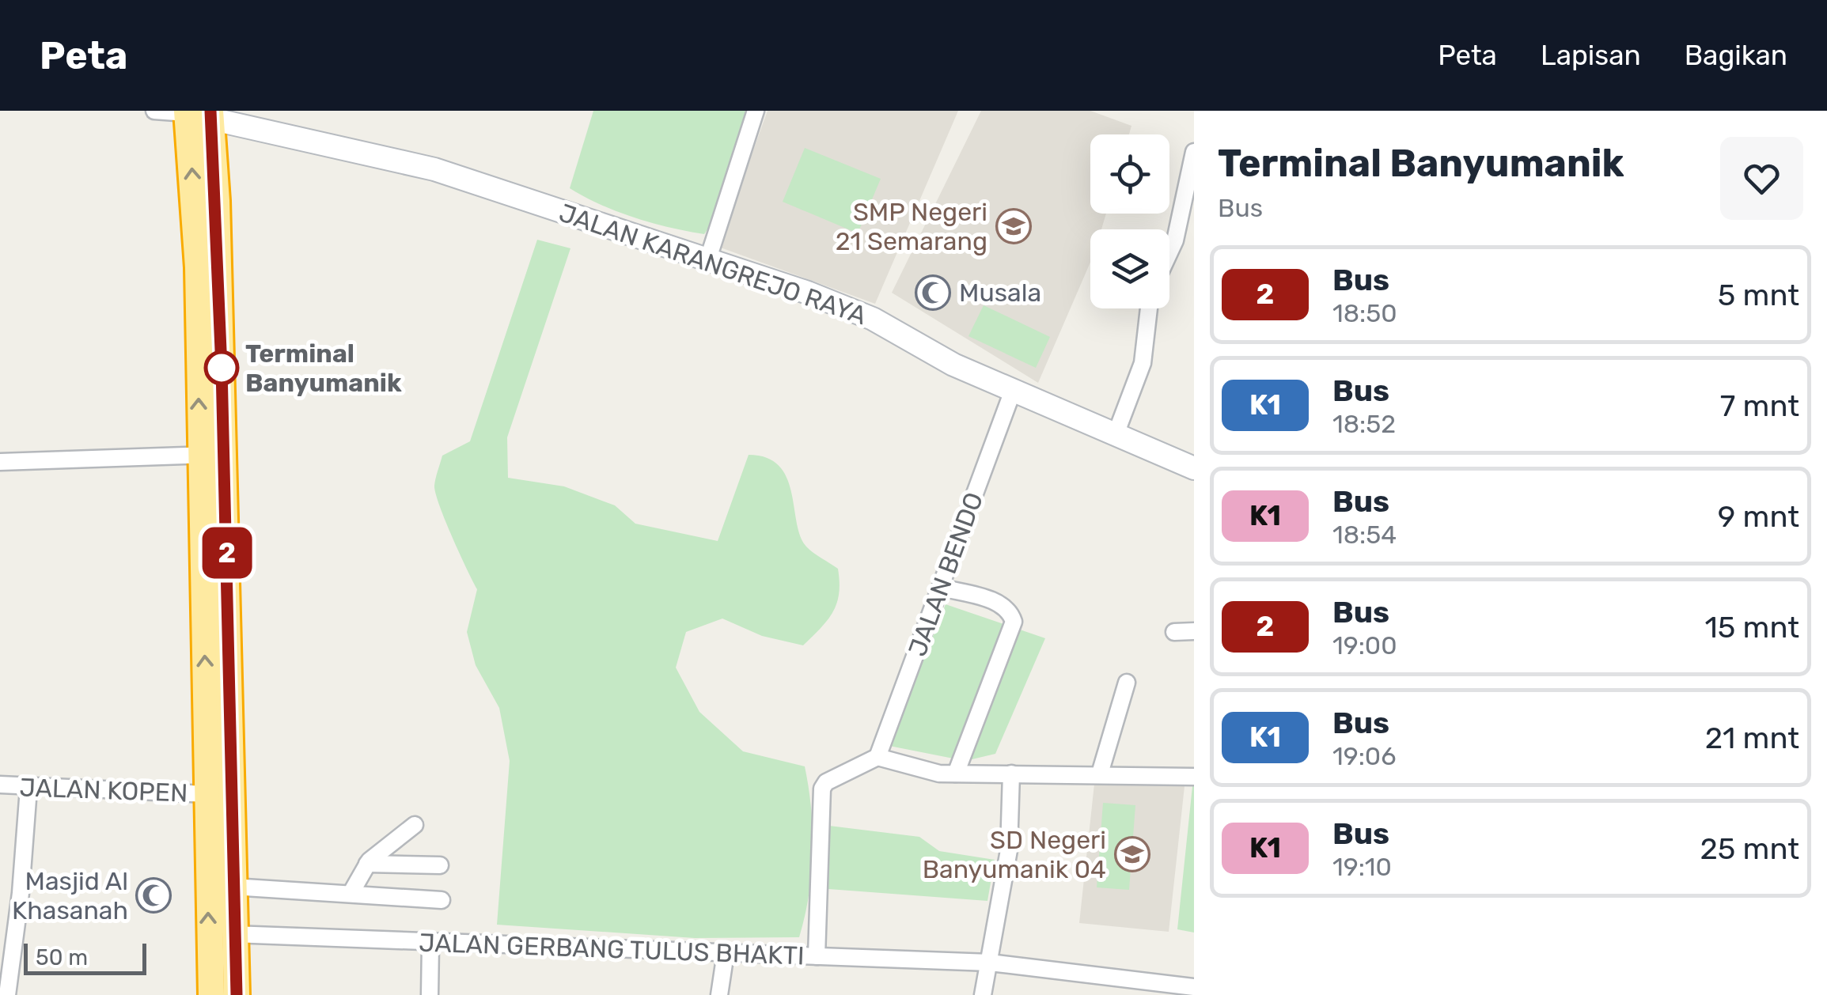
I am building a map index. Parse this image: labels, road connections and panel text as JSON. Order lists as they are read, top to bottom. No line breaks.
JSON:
{"streets":{"main road":["JALAN KARANGREJO RAYA"],"street":["JALAN BENDO","JALAN KOPEN","JALAN GERBANG TULUS BHAKTI"]},"crossings":[["JALAN KARANGREJO RAYA","JALAN BENDO"]],"places":{"school or university":["SMP Negeri 21 Semarang","SD Negeri Banyumanik 04"],"mosque":["Musala","Masjid Al Khasanah"],"other":["Terminal Banyumanik"]},"lines":["bus line 2"],"scale_bar":"50 m","page":{"header":"Peta","nav":["Peta","Lapisan","Bagikan"],"on_map":"2","heading":["Terminal Banyumanik","Bus"],"list":[{"mark":"2","name":"Bus","note":"18:50","value":"5 mnt"},{"mark":"K1","name":"Bus","note":"18:52","value":"7 mnt"},{"mark":"K1","name":"Bus","note":"18:54","value":"9 mnt"},{"mark":"2","name":"Bus","note":"19:00","value":"15 mnt"},{"mark":"K1","name":"Bus","note":"19:06","value":"21 mnt"},{"mark":"K1","name":"Bus","note":"19:10","value":"25 mnt"}],"scale":"50 m"}}
